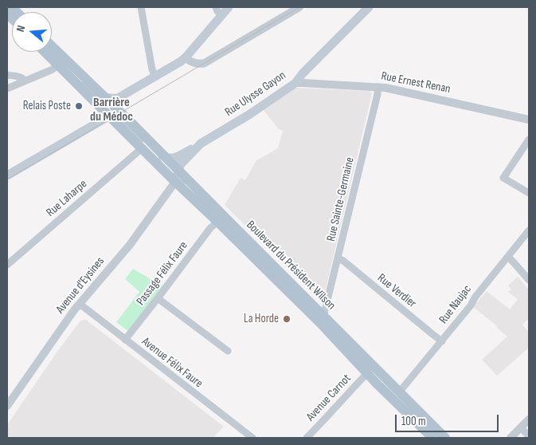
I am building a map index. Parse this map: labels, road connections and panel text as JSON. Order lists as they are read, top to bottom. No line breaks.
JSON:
{"streets":{"main road":["Rue Ulysse Gayon","Boulevard du Président Wilson"],"street":["Rue Ernest Renan","Rue Laharpe","Rue Sainte-Germaine","Passage Félix Faure","Avenue d'Eysines","Rue Verdier","Rue Naujac","Avenue Félix Faure","Avenue Carnot"]},"crossings":[["Rue Ernest Renan","Rue Ulysse Gayon"],["Rue Ernest Renan","Rue Sainte-Germaine"],["Rue Ulysse Gayon","Boulevard du Président Wilson"],["Rue Laharpe","Boulevard du Président Wilson"],["Rue Sainte-Germaine","Boulevard du Président Wilson"],["Rue Sainte-Germaine","Rue Verdier"],["Boulevard du Président Wilson","Passage Félix Faure"],["Boulevard du Président Wilson","Avenue d'Eysines"],["Boulevard du Président Wilson","Rue Naujac"],["Boulevard du Président Wilson","Avenue Carnot"],["Passage Félix Faure","Avenue Félix Faure"],["Avenue d'Eysines","Avenue Félix Faure"],["Rue Verdier","Rue Naujac"]],"districts":["Barrière du Médoc"],"places":["Relais Poste","La Horde"],"scale_bar":"100 m","north":"left"}
